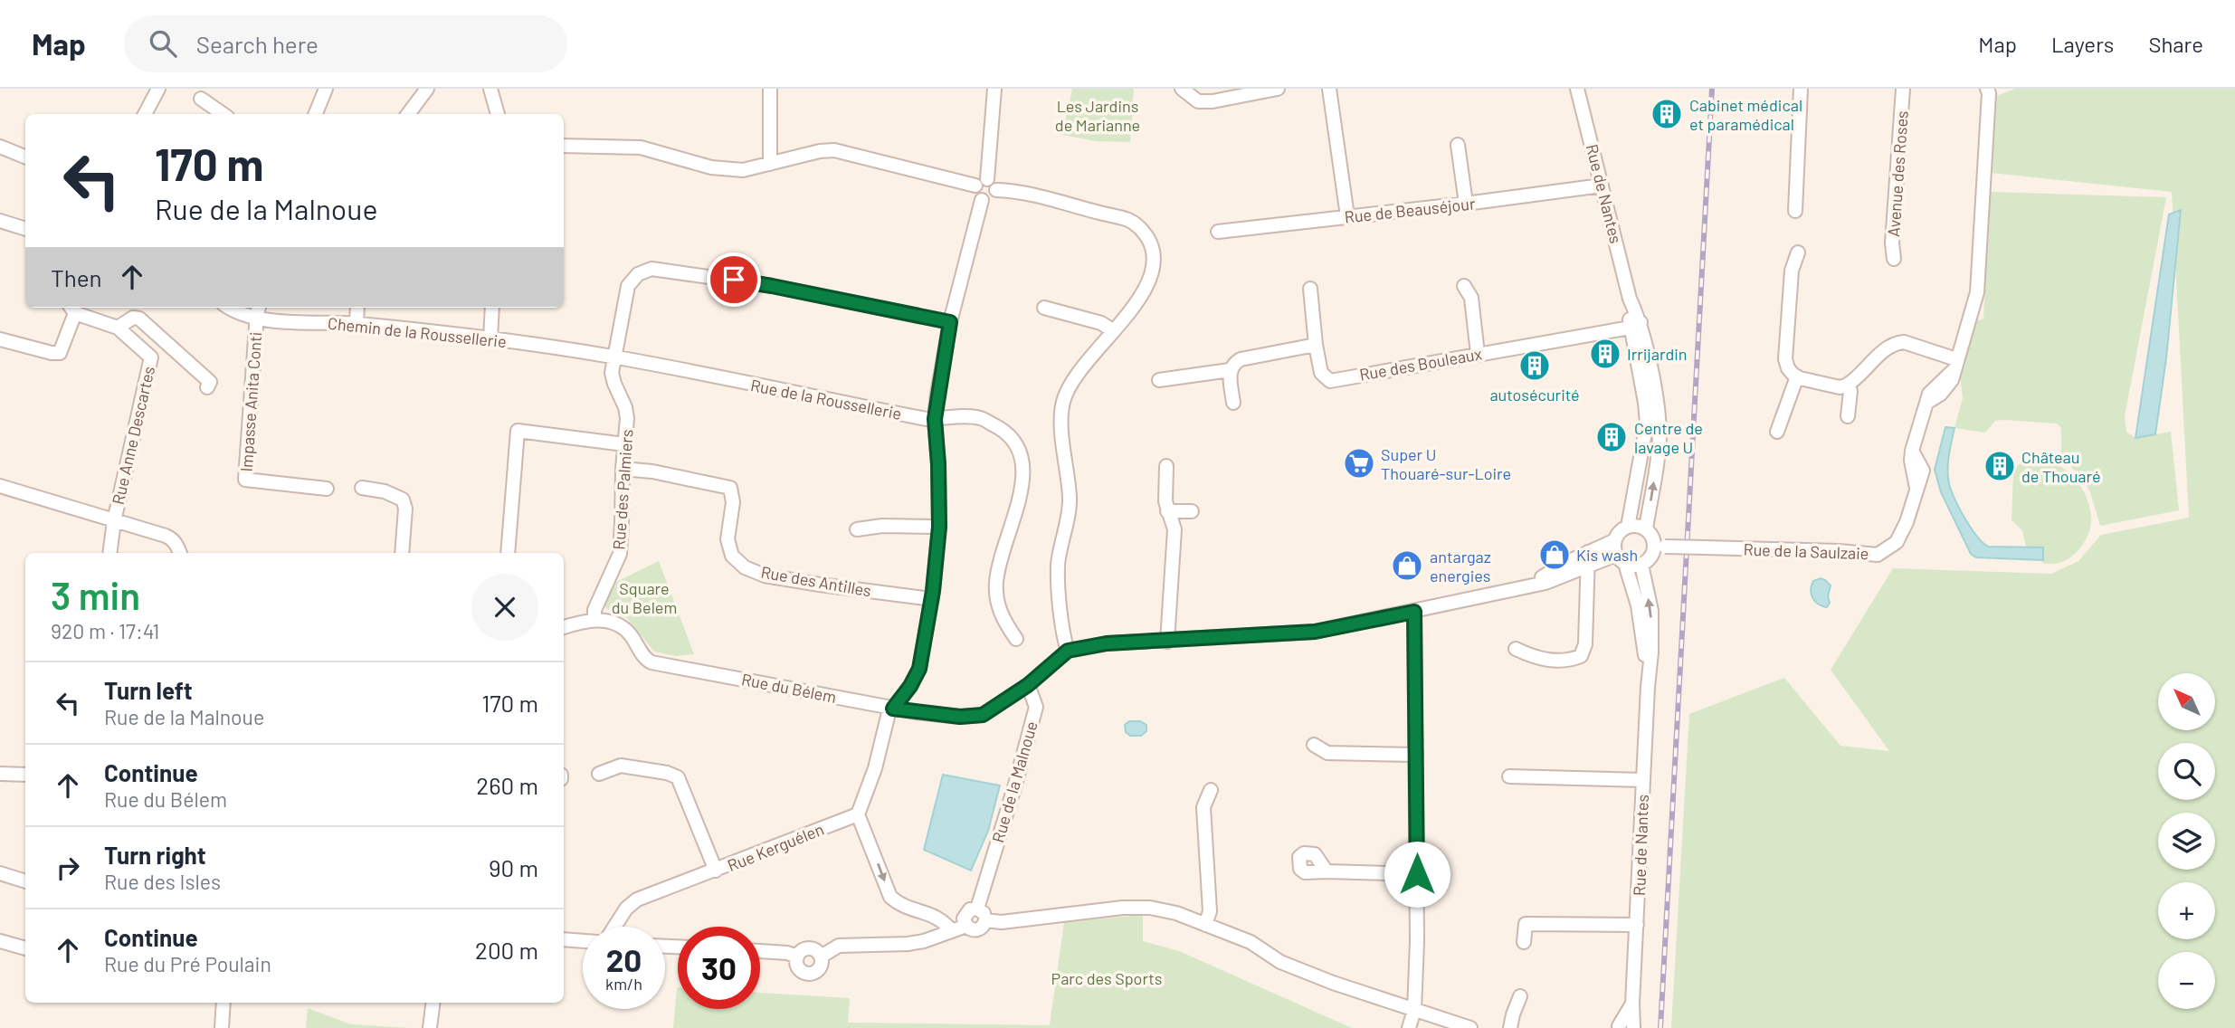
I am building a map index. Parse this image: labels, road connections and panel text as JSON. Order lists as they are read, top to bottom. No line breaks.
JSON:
{"streets":{"street":["Avenue des Roses","Rue de Nantes","Rue de Beauséjour","Chemin de la Roussellerie","Rue des Bouleaux","Rue de la Roussellerie","Impasse Anita Conti","Rue Anne Descartes","Rue des Palmiers","Rue de la Saulzaie","Rue des Antilles","Rue du Bélem","Rue de la Malnoue","Rue Kerguélen"]},"crossings":[["Rue de Nantes","Rue de Beauséjour"],["Rue de Nantes","Rue des Bouleaux"],["Rue de Nantes","Rue de la Saulzaie"],["Chemin de la Roussellerie","Rue de la Roussellerie"],["Chemin de la Roussellerie","Impasse Anita Conti"],["Chemin de la Roussellerie","Rue des Palmiers"],["Rue de la Roussellerie","Rue des Palmiers"],["Rue des Palmiers","Rue des Antilles"],["Rue des Palmiers","Rue du Bélem"],["Rue du Bélem","Rue de la Malnoue"]],"parks":["Les Jardins de Marianne","Square du Belem","Parc des Sports"],"places":{"building":["Cabinet médical et paramédical","Irrijardin","autosécurité","Centre de lavage U","Château de Thouaré"],"supermarket":["Super U Thouaré-sur-Loire"],"shop":["Kis wash","antargaz energies"]},"north":"top left","page":{"header":"Map","search":"Search here","nav":["Map","Layers","Share"],"turn":["170 m","Rue de la Malnoue"],"then":"Then","heading":["3 min","920 m · 17:41"],"list":[{"name":"Turn left","note":"Rue de la Malnoue","value":"170 m"},{"name":"Continue","note":"Rue du Bélem","value":"260 m"},{"name":"Turn right","note":"Rue des Isles","value":"90 m"},{"name":"Continue","note":"Rue du Pré Poulain","value":"200 m"}],"map_buttons":["+","−"],"speed":"20 km/h","limit":"30"}}
